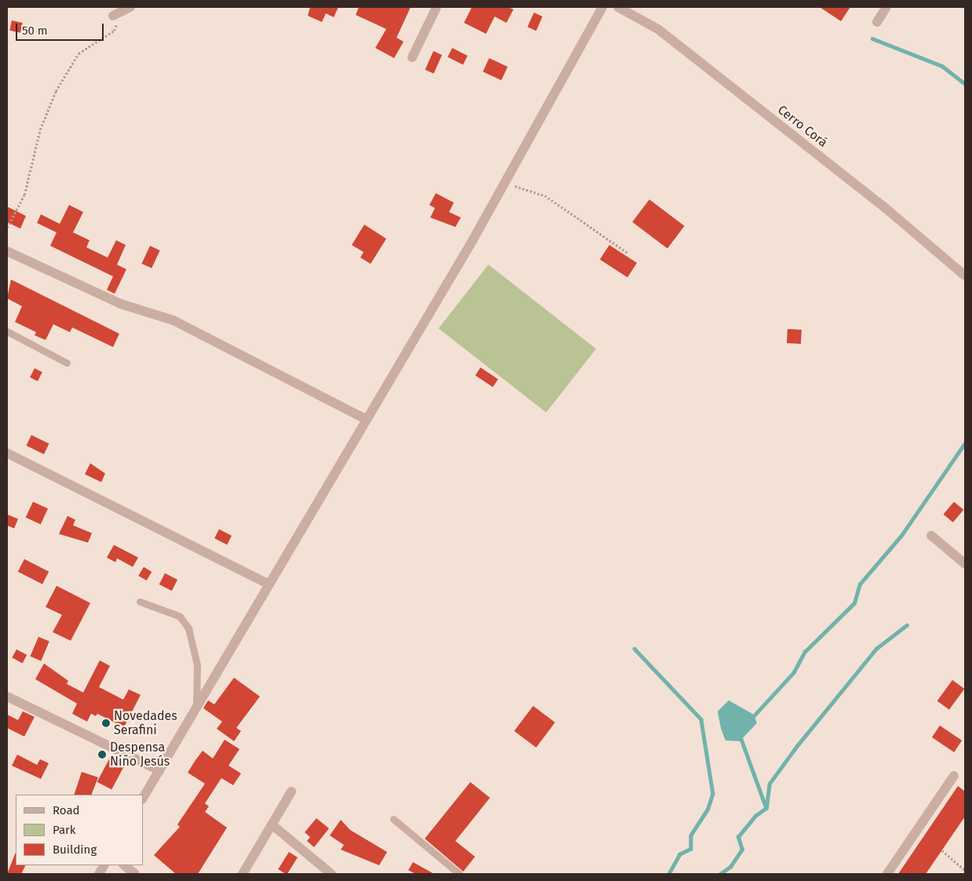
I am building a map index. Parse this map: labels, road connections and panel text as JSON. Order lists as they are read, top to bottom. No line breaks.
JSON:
{"streets":{"street":["Cerro Corá"]},"places":["Novedades Serafini","Despensa Niño Jesús"],"legend":["Road","Park","Building"],"scale_bar":"50 m"}
